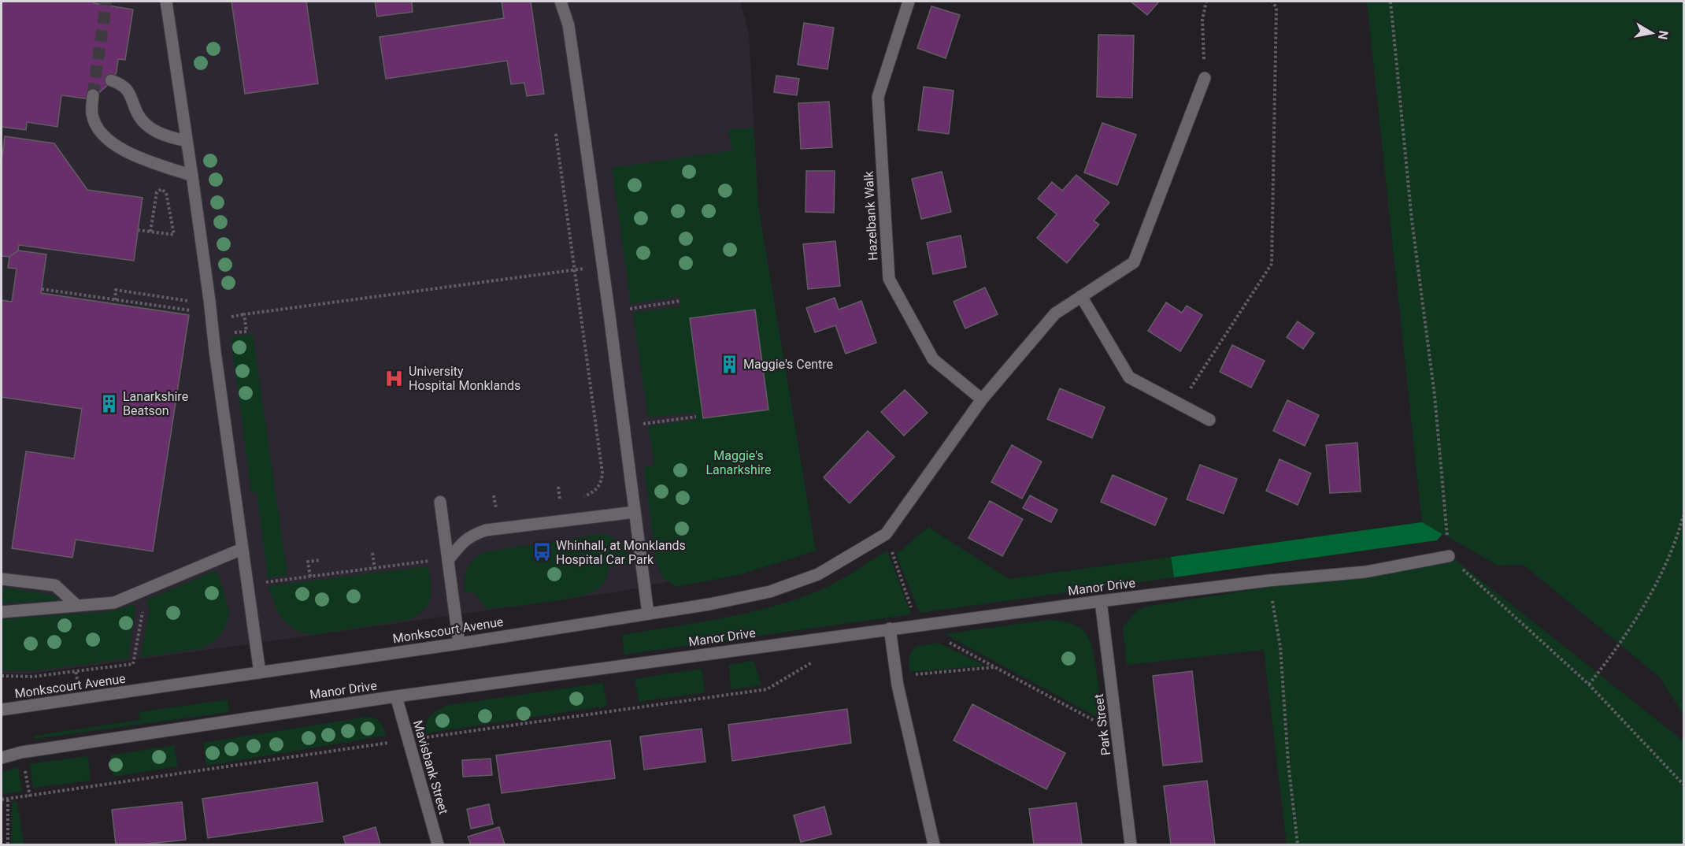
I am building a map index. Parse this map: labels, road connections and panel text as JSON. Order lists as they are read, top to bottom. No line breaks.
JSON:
{"streets":{"street":["Hazelbank Walk","Manor Drive","Monkscourt Avenue","Park Street","Mavisbank Street"]},"crossings":[["Manor Drive","Park Street"],["Manor Drive","Mavisbank Street"]],"parks":["Maggie's Lanarkshire"],"places":{"building":["Maggie's Centre","Lanarkshire Beatson"],"hospital":["University Hospital Monklands"],"bus stop":["Whinhall, at Monklands Hospital Car Park"]},"north":"right"}
